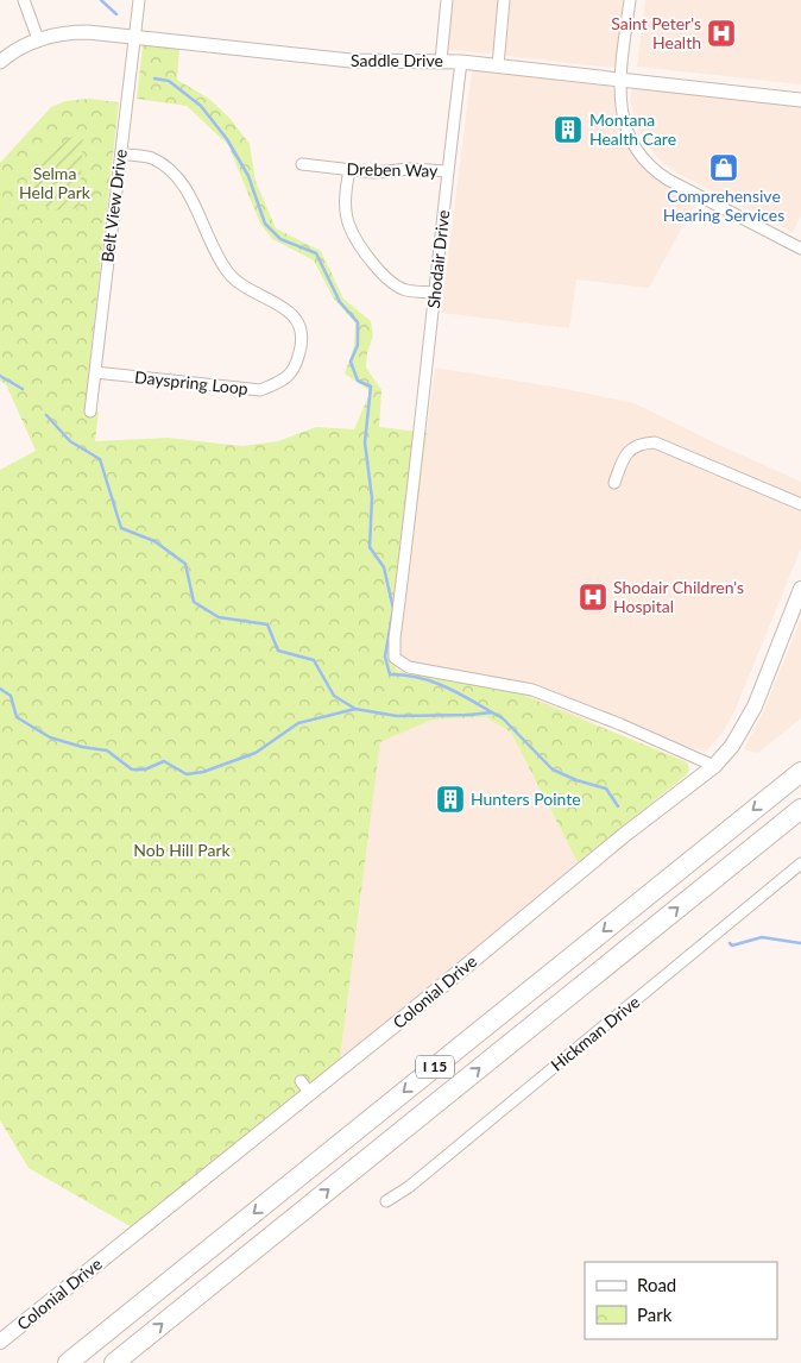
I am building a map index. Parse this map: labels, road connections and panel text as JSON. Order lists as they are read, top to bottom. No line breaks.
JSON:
{"streets":{"highway":["I 15"],"main road":["Colonial Drive"],"street":["Saddle Drive","Dreben Way","Belt View Drive","Shodair Drive","Dayspring Loop","Hickman Drive"]},"crossings":[["Saddle Drive","Belt View Drive"],["Saddle Drive","Shodair Drive"],["Dreben Way","Shodair Drive"],["Belt View Drive","Dayspring Loop"],["Shodair Drive","Colonial Drive"]],"parks":["Selma Held Park","Nob Hill Park"],"places":{"hospital":["Saint Peter's Health","Shodair Children's Hospital"],"building":["Montana Health Care","Hunters Pointe"],"shop":["Comprehensive Hearing Services"]},"legend":["Road","Park"]}
